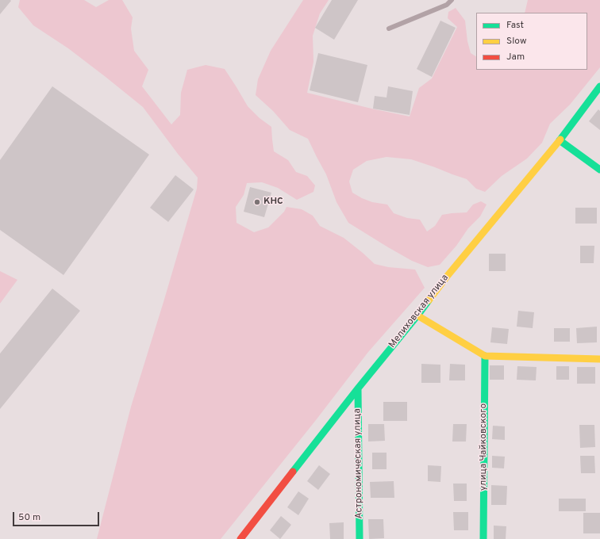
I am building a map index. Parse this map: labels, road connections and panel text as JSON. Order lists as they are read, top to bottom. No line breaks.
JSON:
{"streets":{"main road":["Мелиховская улица","улица Чайковского","Астрономическая улица"]},"crossings":[["Мелиховская улица","Астрономическая улица"]],"places":["КНС"],"legend":["Fast","Slow","Jam"],"scale_bar":"50 m"}
